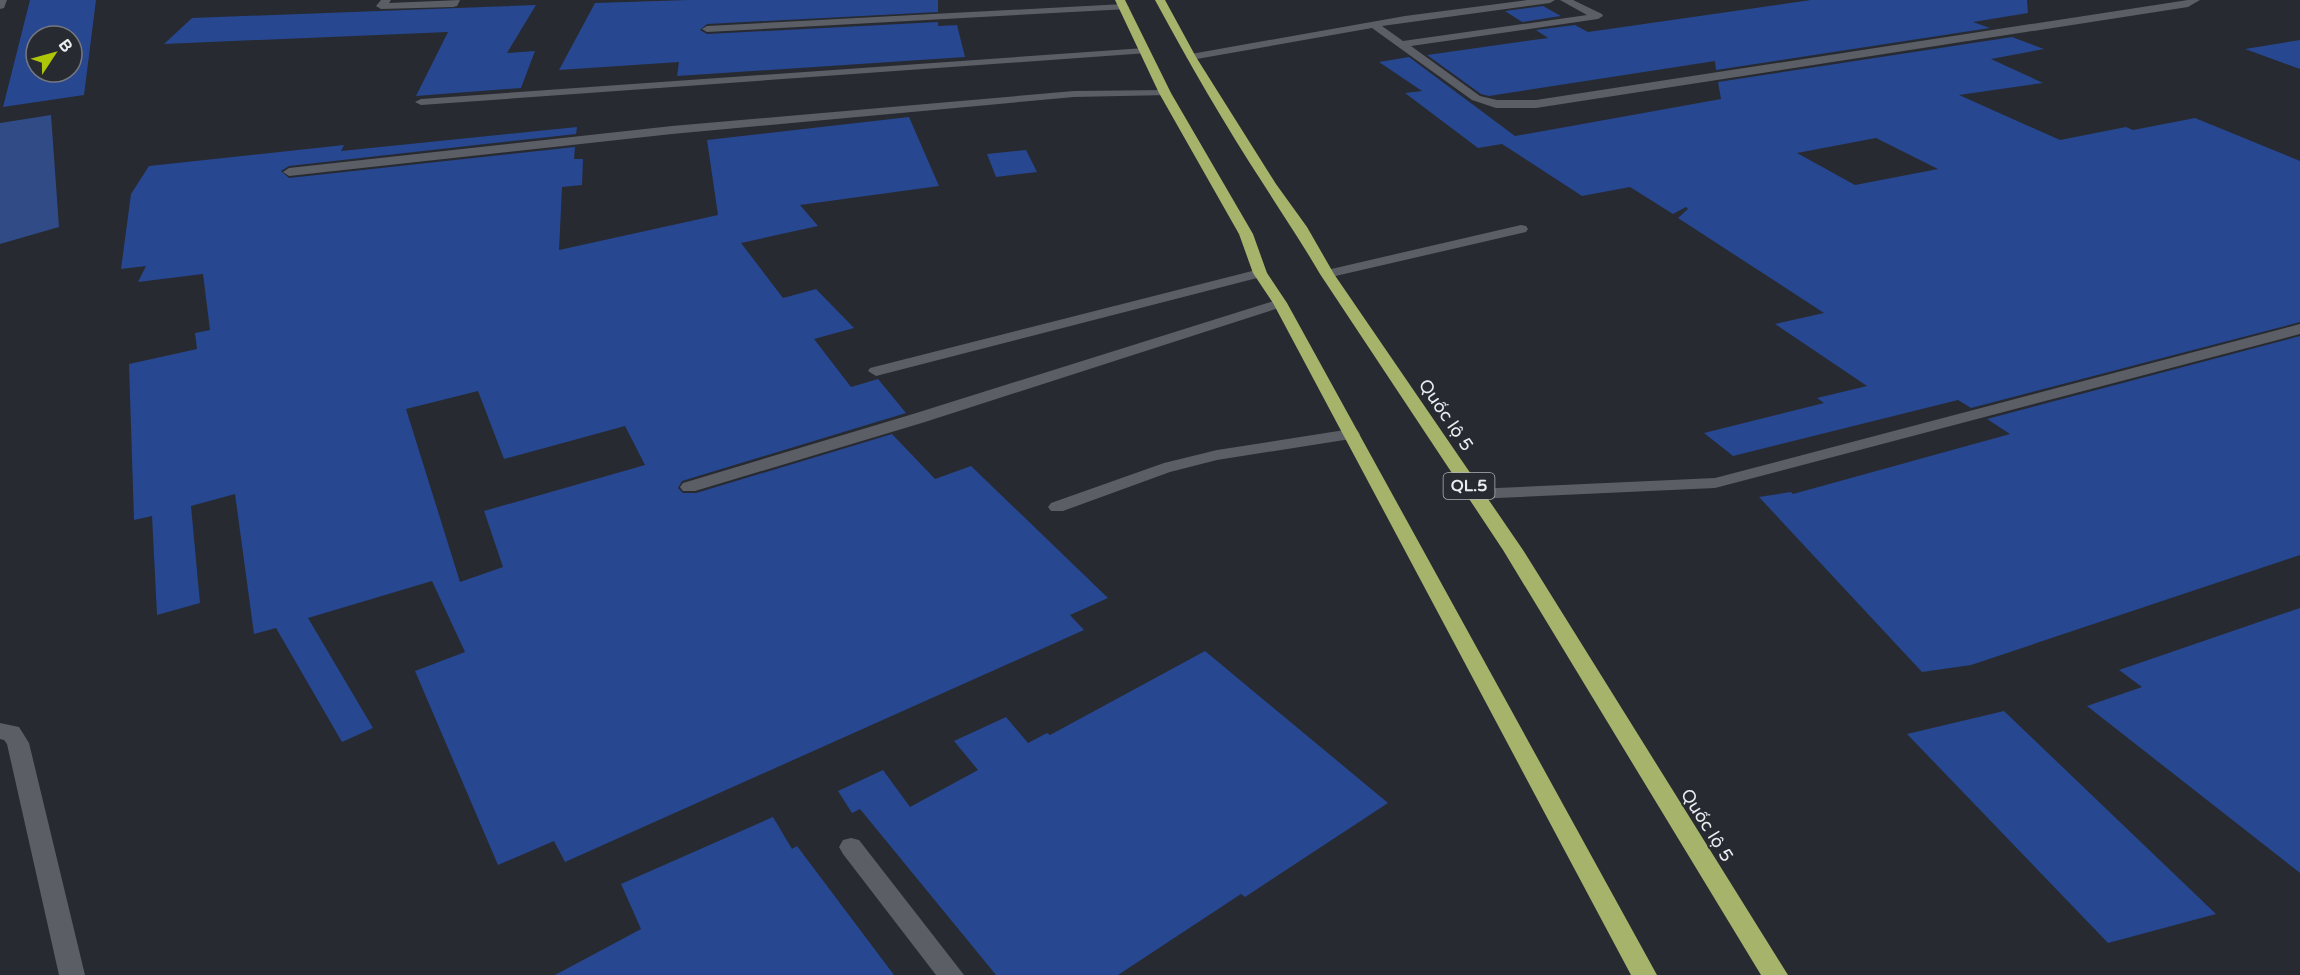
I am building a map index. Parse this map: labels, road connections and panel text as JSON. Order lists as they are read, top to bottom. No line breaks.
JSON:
{"streets":{"highway":["Quốc lộ 5","QL.5"]},"north":"top right"}
